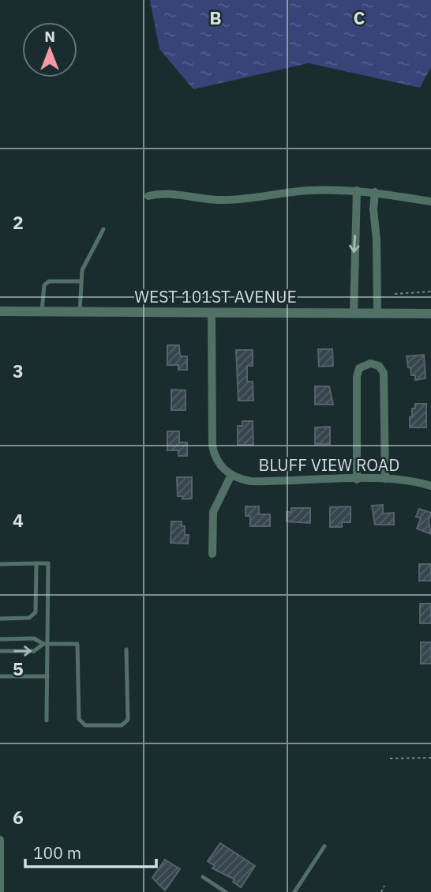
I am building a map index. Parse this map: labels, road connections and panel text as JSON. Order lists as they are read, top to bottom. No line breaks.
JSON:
{"streets":{"street":["WEST 101ST AVENUE","BLUFF VIEW ROAD"]},"scale_bar":"100 m","north":"top","grid":{"columns":["B","C"],"rows":["2","3","4","5","6"]}}
